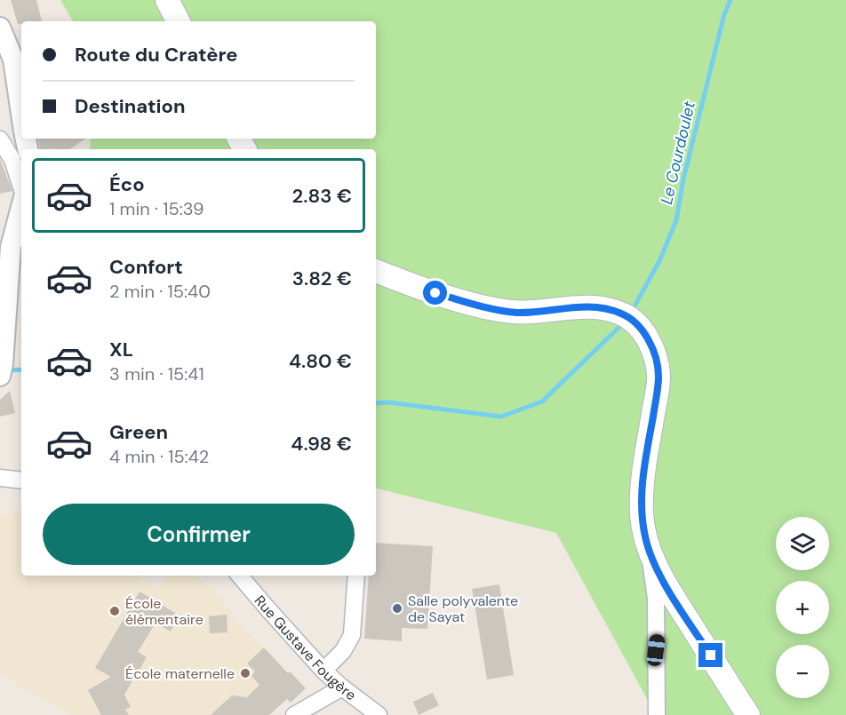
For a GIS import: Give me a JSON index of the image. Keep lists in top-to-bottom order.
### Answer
{
  "streets": {
    "street": ["Rue Gustave Fougère"]
  },
  "water": ["Le Courdoulet"],
  "places": ["Salle polyvalente de Sayat", "École élémentaire", "École maternelle"],
  "page": {
    "banner": ["Route du Cratère", "Destination"],
    "list": [
      {
        "name": "Éco",
        "note": "1 min · 15:39",
        "value": "2.83 €"
      },
      {
        "name": "Confort",
        "note": "2 min · 15:40",
        "value": "3.82 €"
      },
      {
        "name": "XL",
        "note": "3 min · 15:41",
        "value": "4.80 €"
      },
      {
        "name": "Green",
        "note": "4 min · 15:42",
        "value": "4.98 €"
      }
    ],
    "buttons": "Confirmer",
    "map_buttons": ["+", "−"]
  }
}
